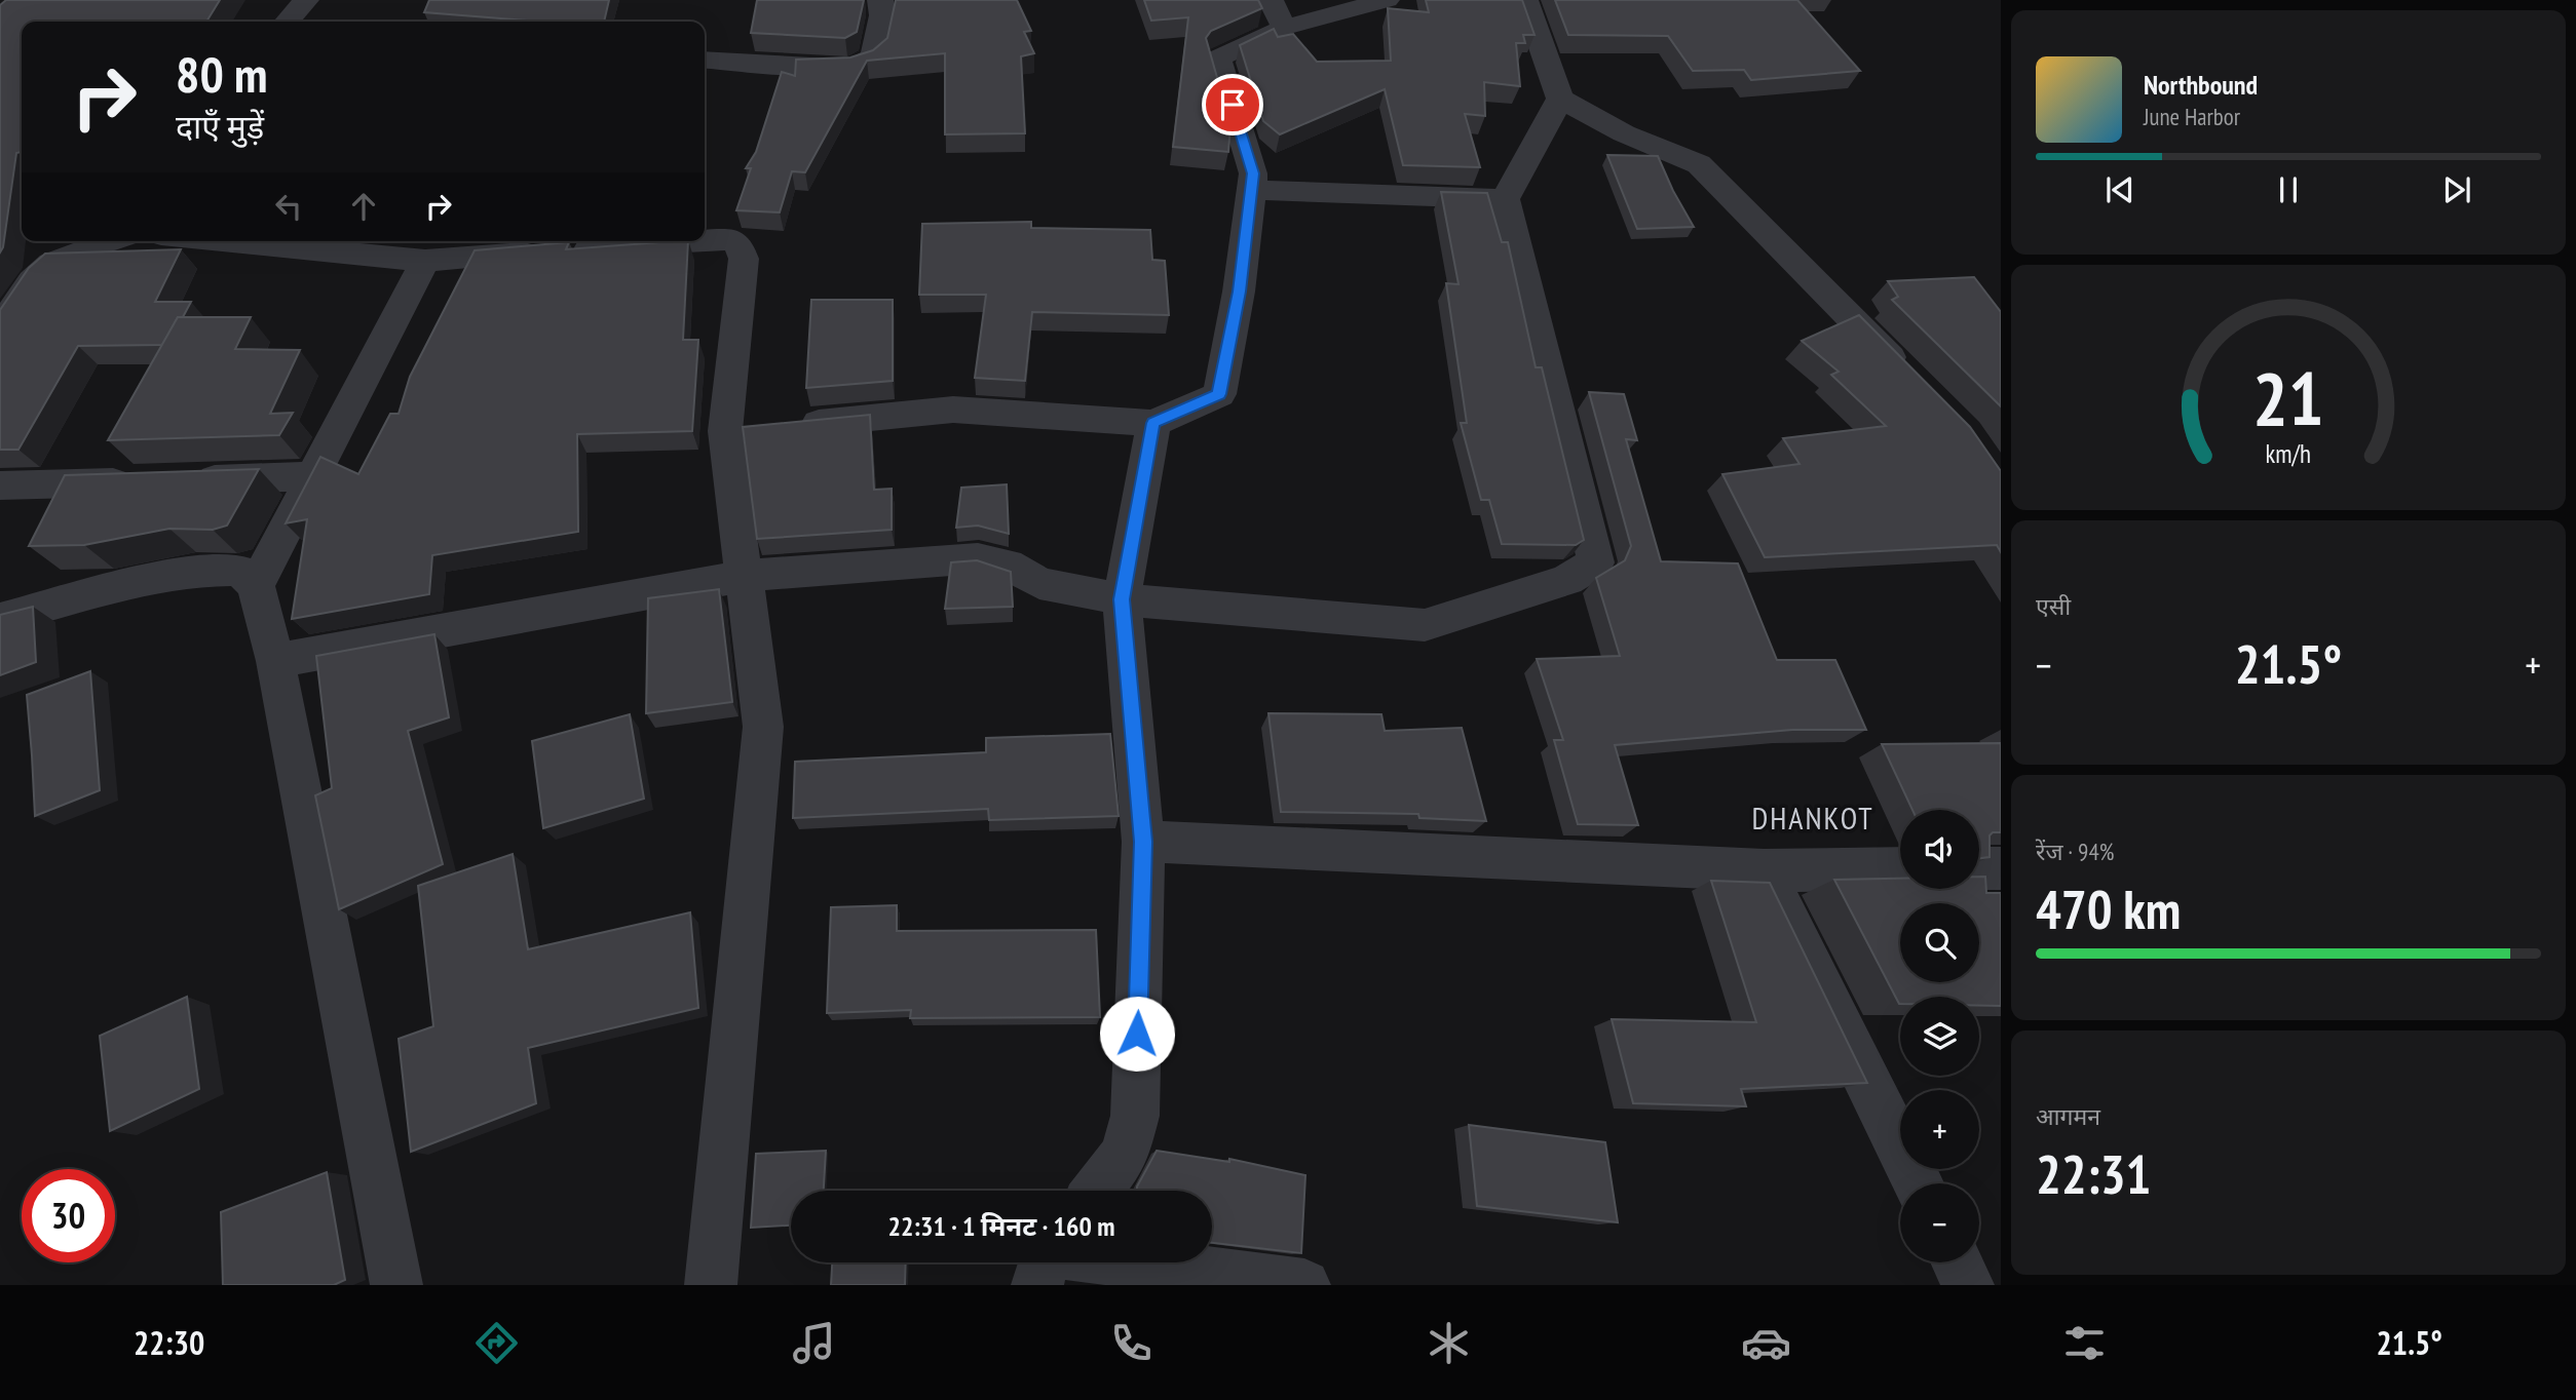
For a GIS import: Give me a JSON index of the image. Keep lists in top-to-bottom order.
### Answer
{
  "districts": ["DHANKOT"],
  "page": {
    "turn": ["80 m", "दाएँ मुड़ें"],
    "song": ["Northbound", "June Harbor"],
    "tile": [
      "एसी",
      ["रेंज · 94%", "470 km"],
      ["आगमन", "22:31"]
    ],
    "heat": ["−", "21.5°", "+"],
    "map_buttons": ["+", "−"],
    "limit": "30",
    "trip": "22:31 · 1 मिनट · 160 m",
    "tabs": ["22:30", "21.5°"],
    "gauge": ["21", "km/h"]
  }
}
